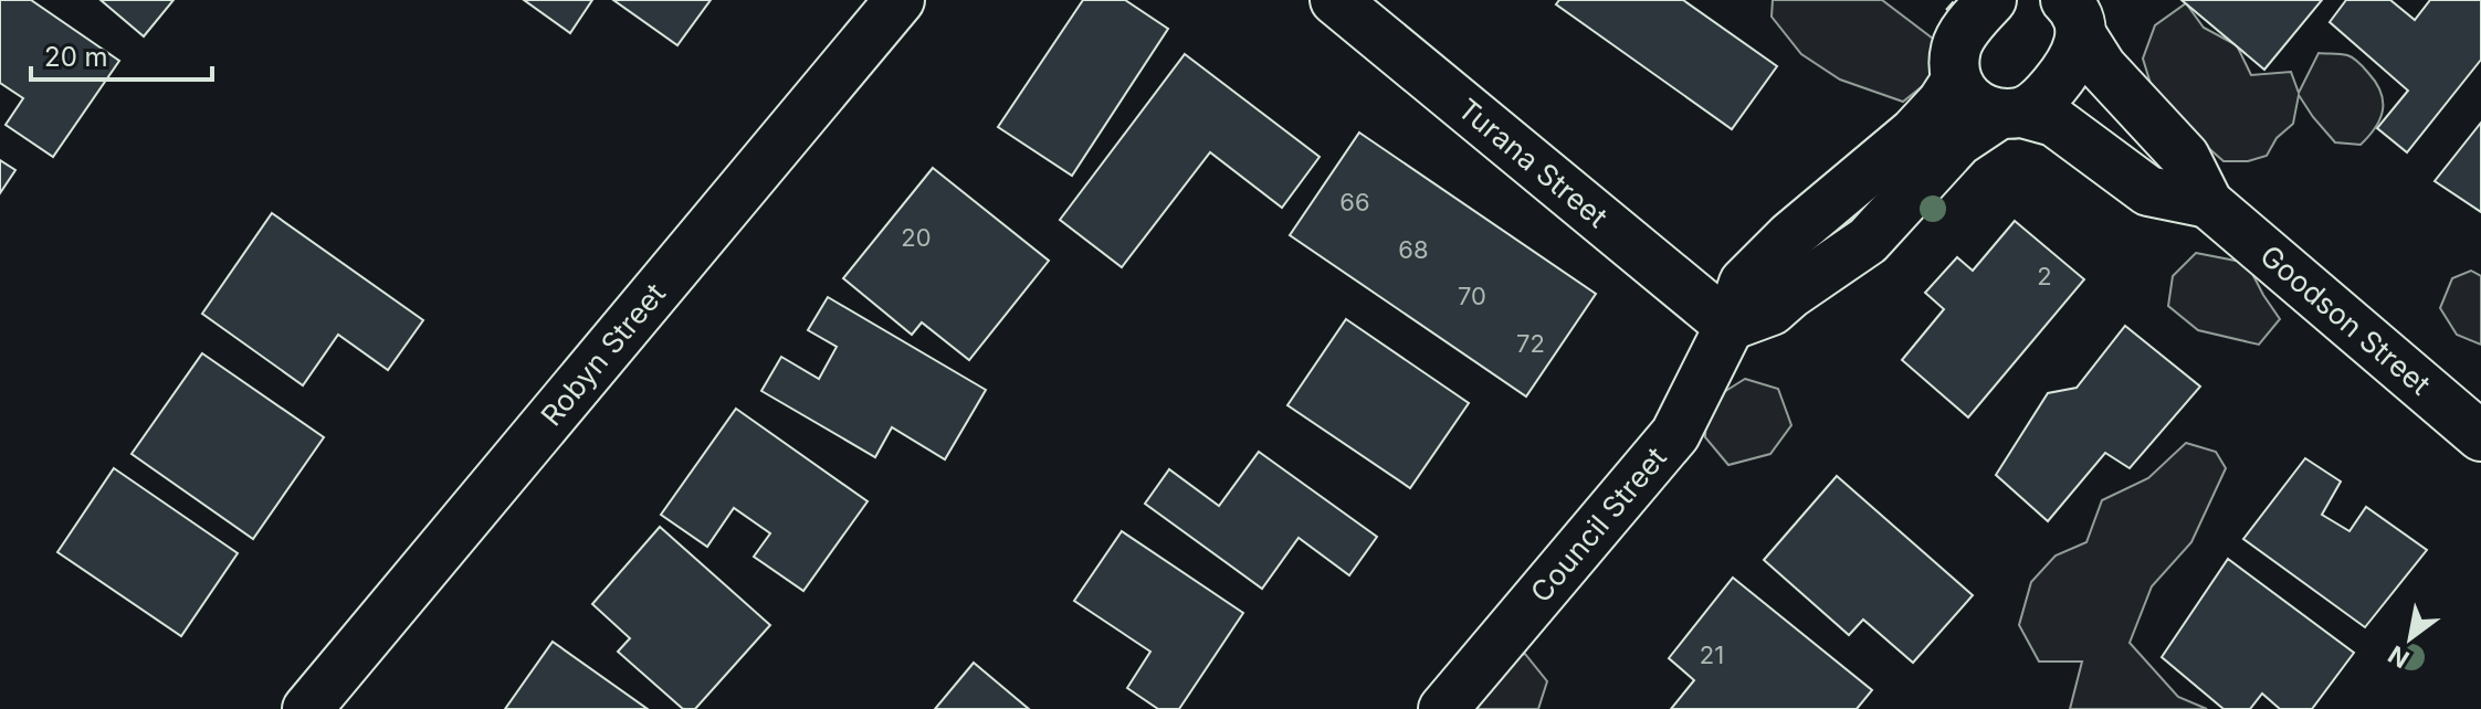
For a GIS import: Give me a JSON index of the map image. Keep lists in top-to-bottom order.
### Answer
{
  "streets": {
    "street": [
      "Turana Street",
      "Goodson Street",
      "Robyn Street",
      "Council Street"
    ]
  },
  "crossings": [
    ["Turana Street", "Council Street"],
    ["Goodson Street", "Council Street"]
  ],
  "house_numbers": [
    "66",
    "20",
    "68",
    "2",
    "70",
    "72",
    "21"
  ],
  "scale_bar": "20 m",
  "north": "bottom left"
}
